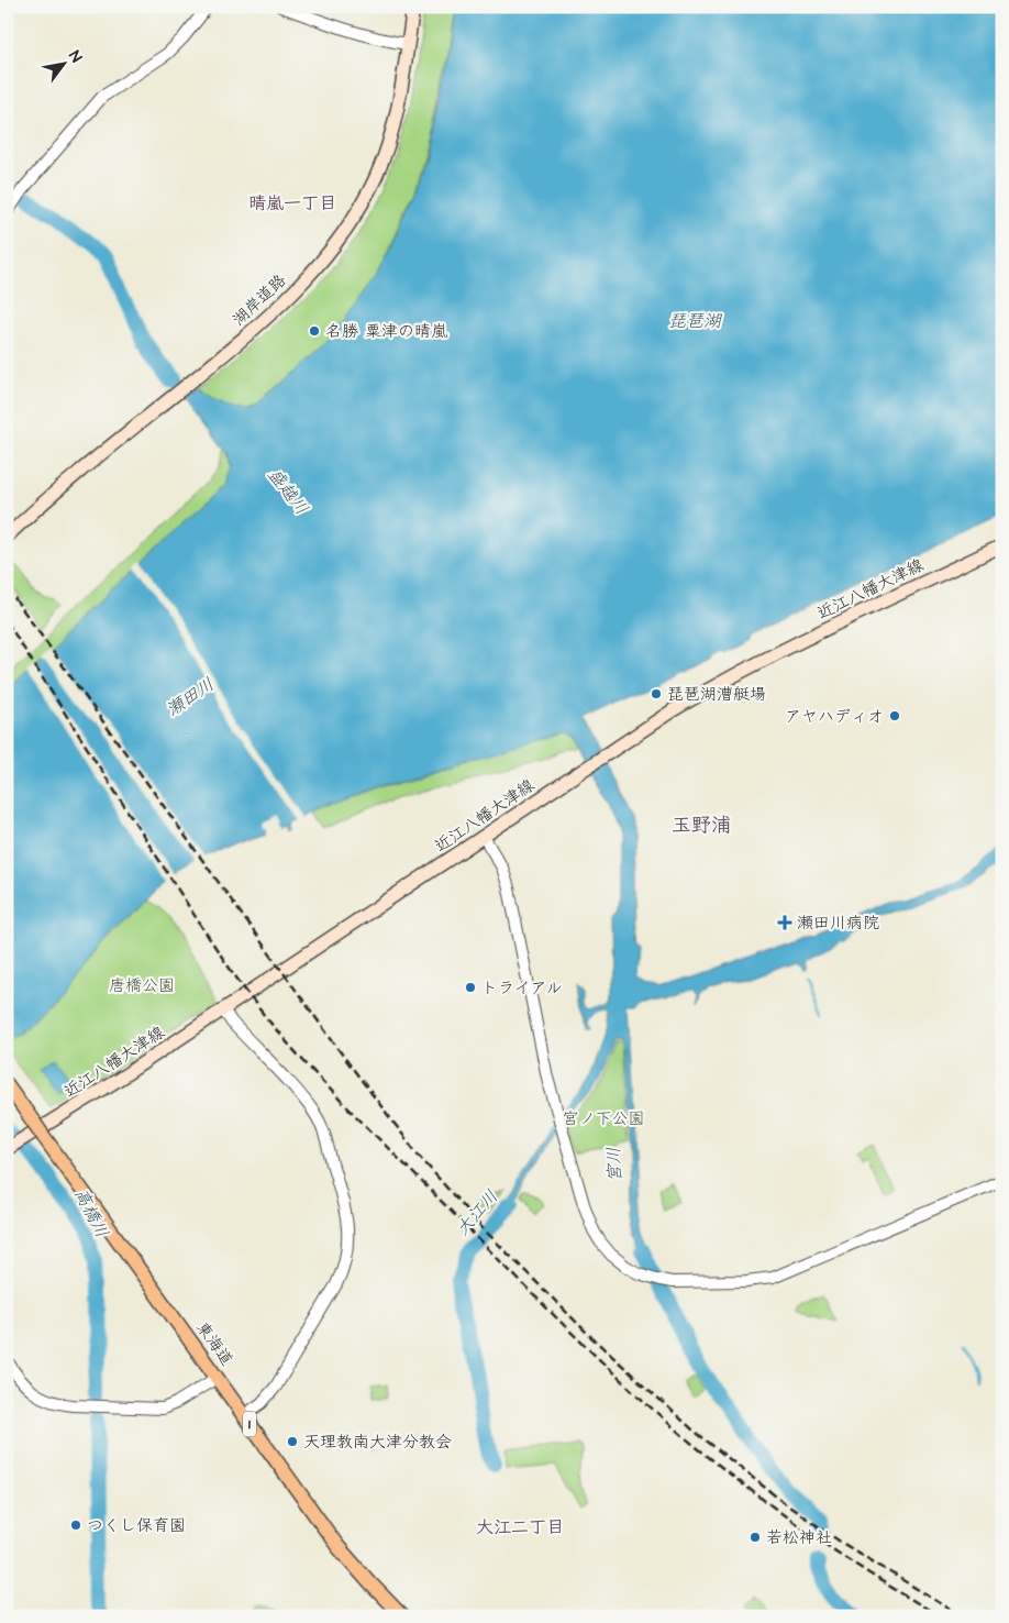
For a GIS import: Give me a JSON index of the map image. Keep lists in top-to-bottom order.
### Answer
{
  "streets": {
    "highway": ["東海道", "1"],
    "main road": ["湖岸道路", "近江八幡大津線"]
  },
  "districts": ["晴嵐一丁目", "玉野浦", "大江二丁目"],
  "water": [
    "琵琶湖",
    "盛越川",
    "瀬田川",
    "宮川",
    "高橋川",
    "大江川"
  ],
  "parks": ["唐橋公園", "宮ノ下公園"],
  "places": {
    "other": [
      "名勝 粟津の晴嵐",
      "琵琶湖漕艇場",
      "アヤハディオ",
      "トライアル",
      "天理教南大津分教会",
      "つくし保育園",
      "若松神社"
    ],
    "health": ["瀬田川病院"]
  },
  "north": "top right"
}
